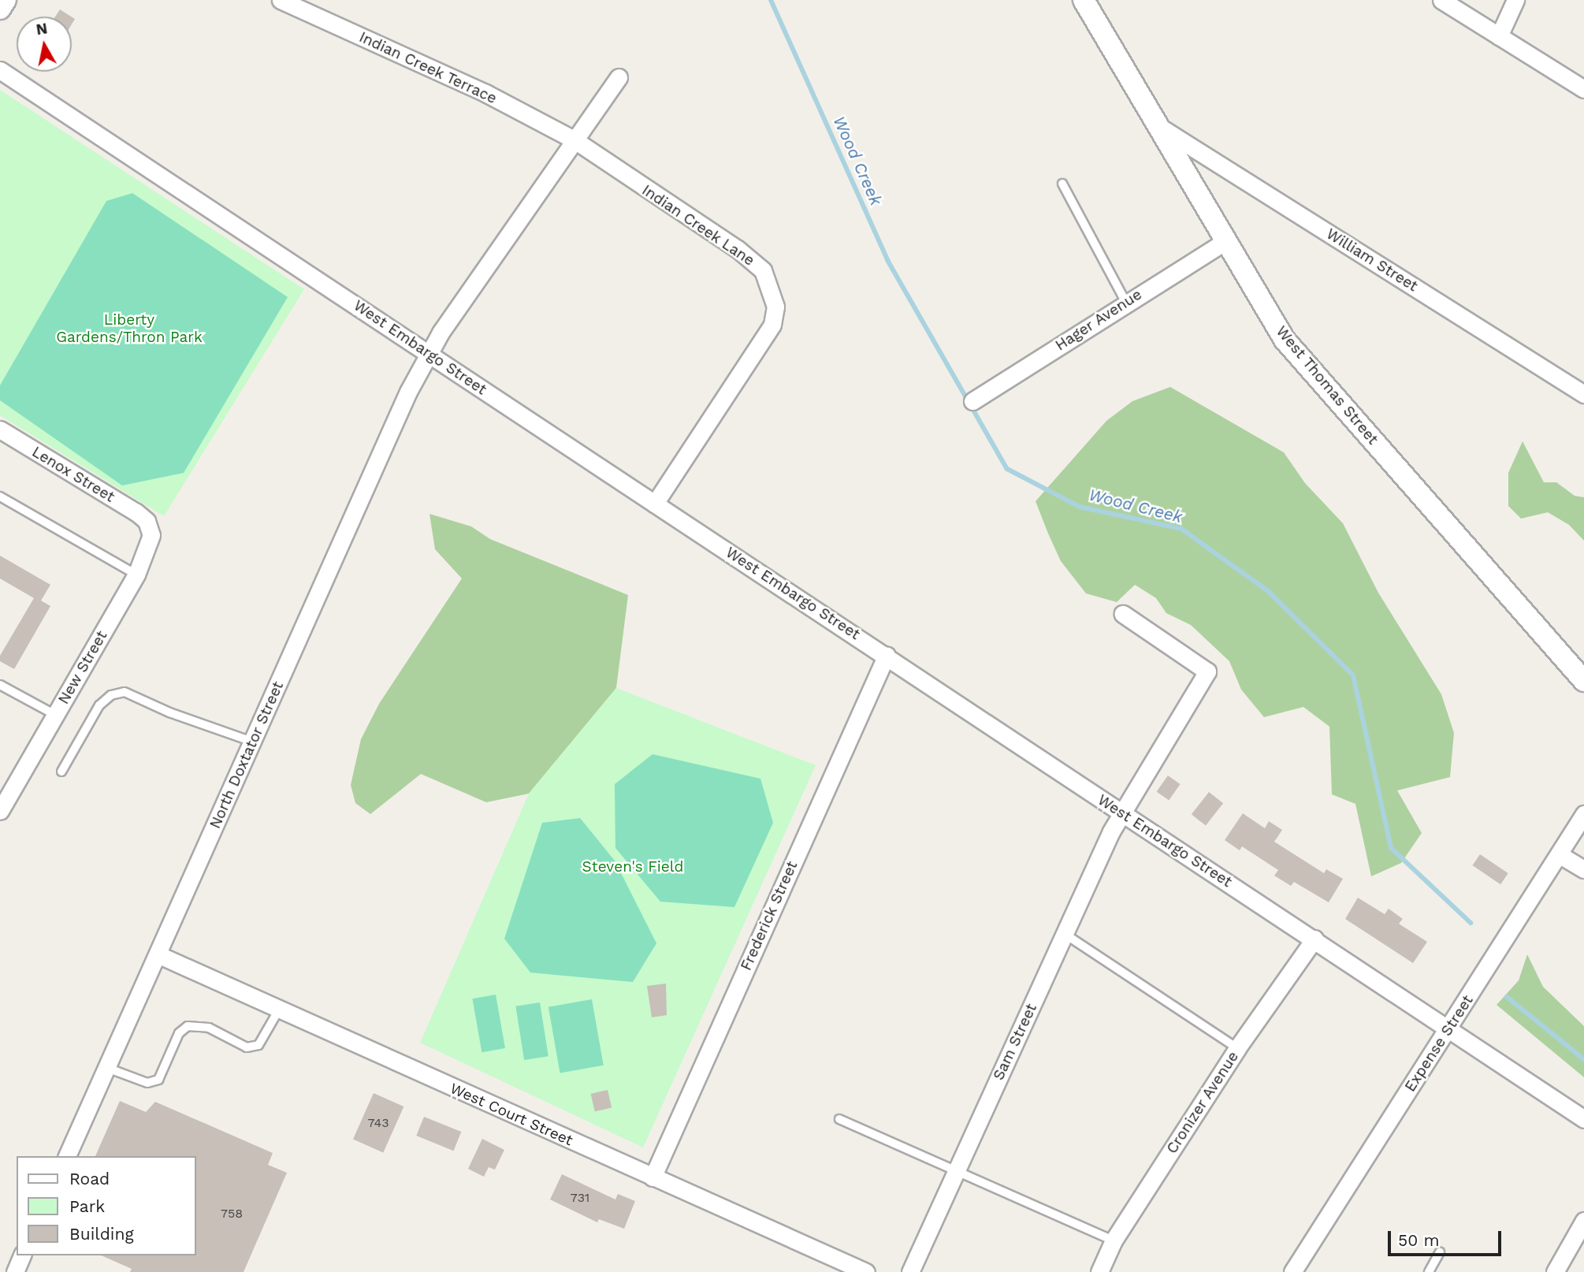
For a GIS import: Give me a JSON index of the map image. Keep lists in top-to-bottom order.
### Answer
{
  "streets": {
    "street": [
      "Indian Creek Terrace",
      "Indian Creek Lane",
      "William Street",
      "Hager Avenue",
      "West Embargo Street",
      "West Thomas Street",
      "Lenox Street",
      "New Street",
      "North Doxtator Street",
      "Frederick Street",
      "Sam Street",
      "Expense Street",
      "Cronizer Avenue",
      "West Court Street"
    ]
  },
  "crossings": [
    ["Indian Creek Terrace", "Indian Creek Lane"],
    ["Indian Creek Lane", "West Embargo Street"],
    ["William Street", "West Thomas Street"],
    ["Hager Avenue", "West Thomas Street"],
    ["West Embargo Street", "North Doxtator Street"],
    ["West Embargo Street", "Frederick Street"],
    ["West Embargo Street", "Sam Street"],
    ["West Embargo Street", "Expense Street"],
    ["West Embargo Street", "Cronizer Avenue"],
    ["Lenox Street", "New Street"],
    ["North Doxtator Street", "West Court Street"],
    ["Frederick Street", "West Court Street"]
  ],
  "water": ["Wood Creek"],
  "parks": ["Liberty Gardens/Thron Park", "Steven's Field"],
  "house_numbers": ["743", "731", "758"],
  "legend": ["Road", "Park", "Building"],
  "scale_bar": "50 m",
  "north": "top"
}
